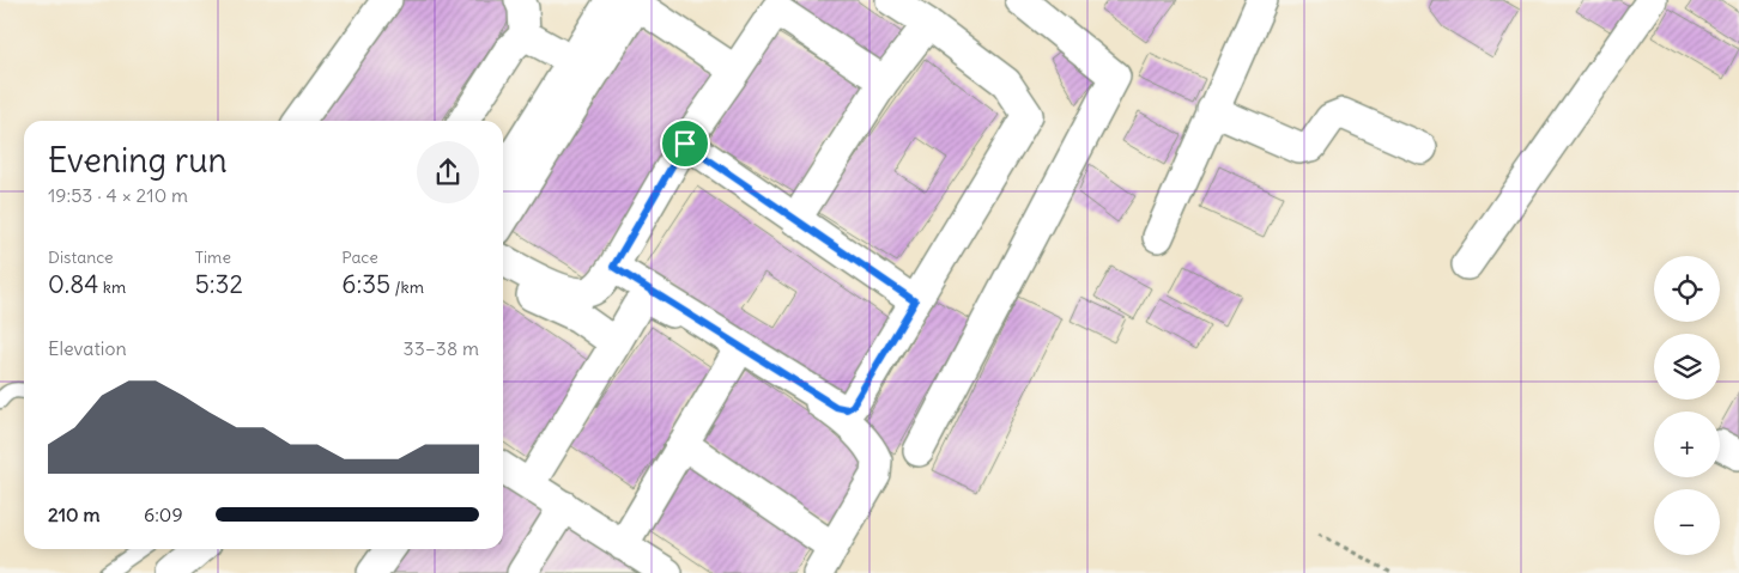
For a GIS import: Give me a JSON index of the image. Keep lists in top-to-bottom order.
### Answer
{
  "page": {
    "heading": ["Evening run", "19:53 · 4 × 210 m"],
    "stats": [
      ["Distance", "0.84 km"],
      ["Time", "5:32"],
      ["Pace", "6:35 /km"]
    ],
    "map_buttons": ["+", "−"],
    "chart": ["Elevation", "33–38 m"],
    "list": [
      {
        "name": "210 m",
        "note": "6:09"
      }
    ]
  }
}
